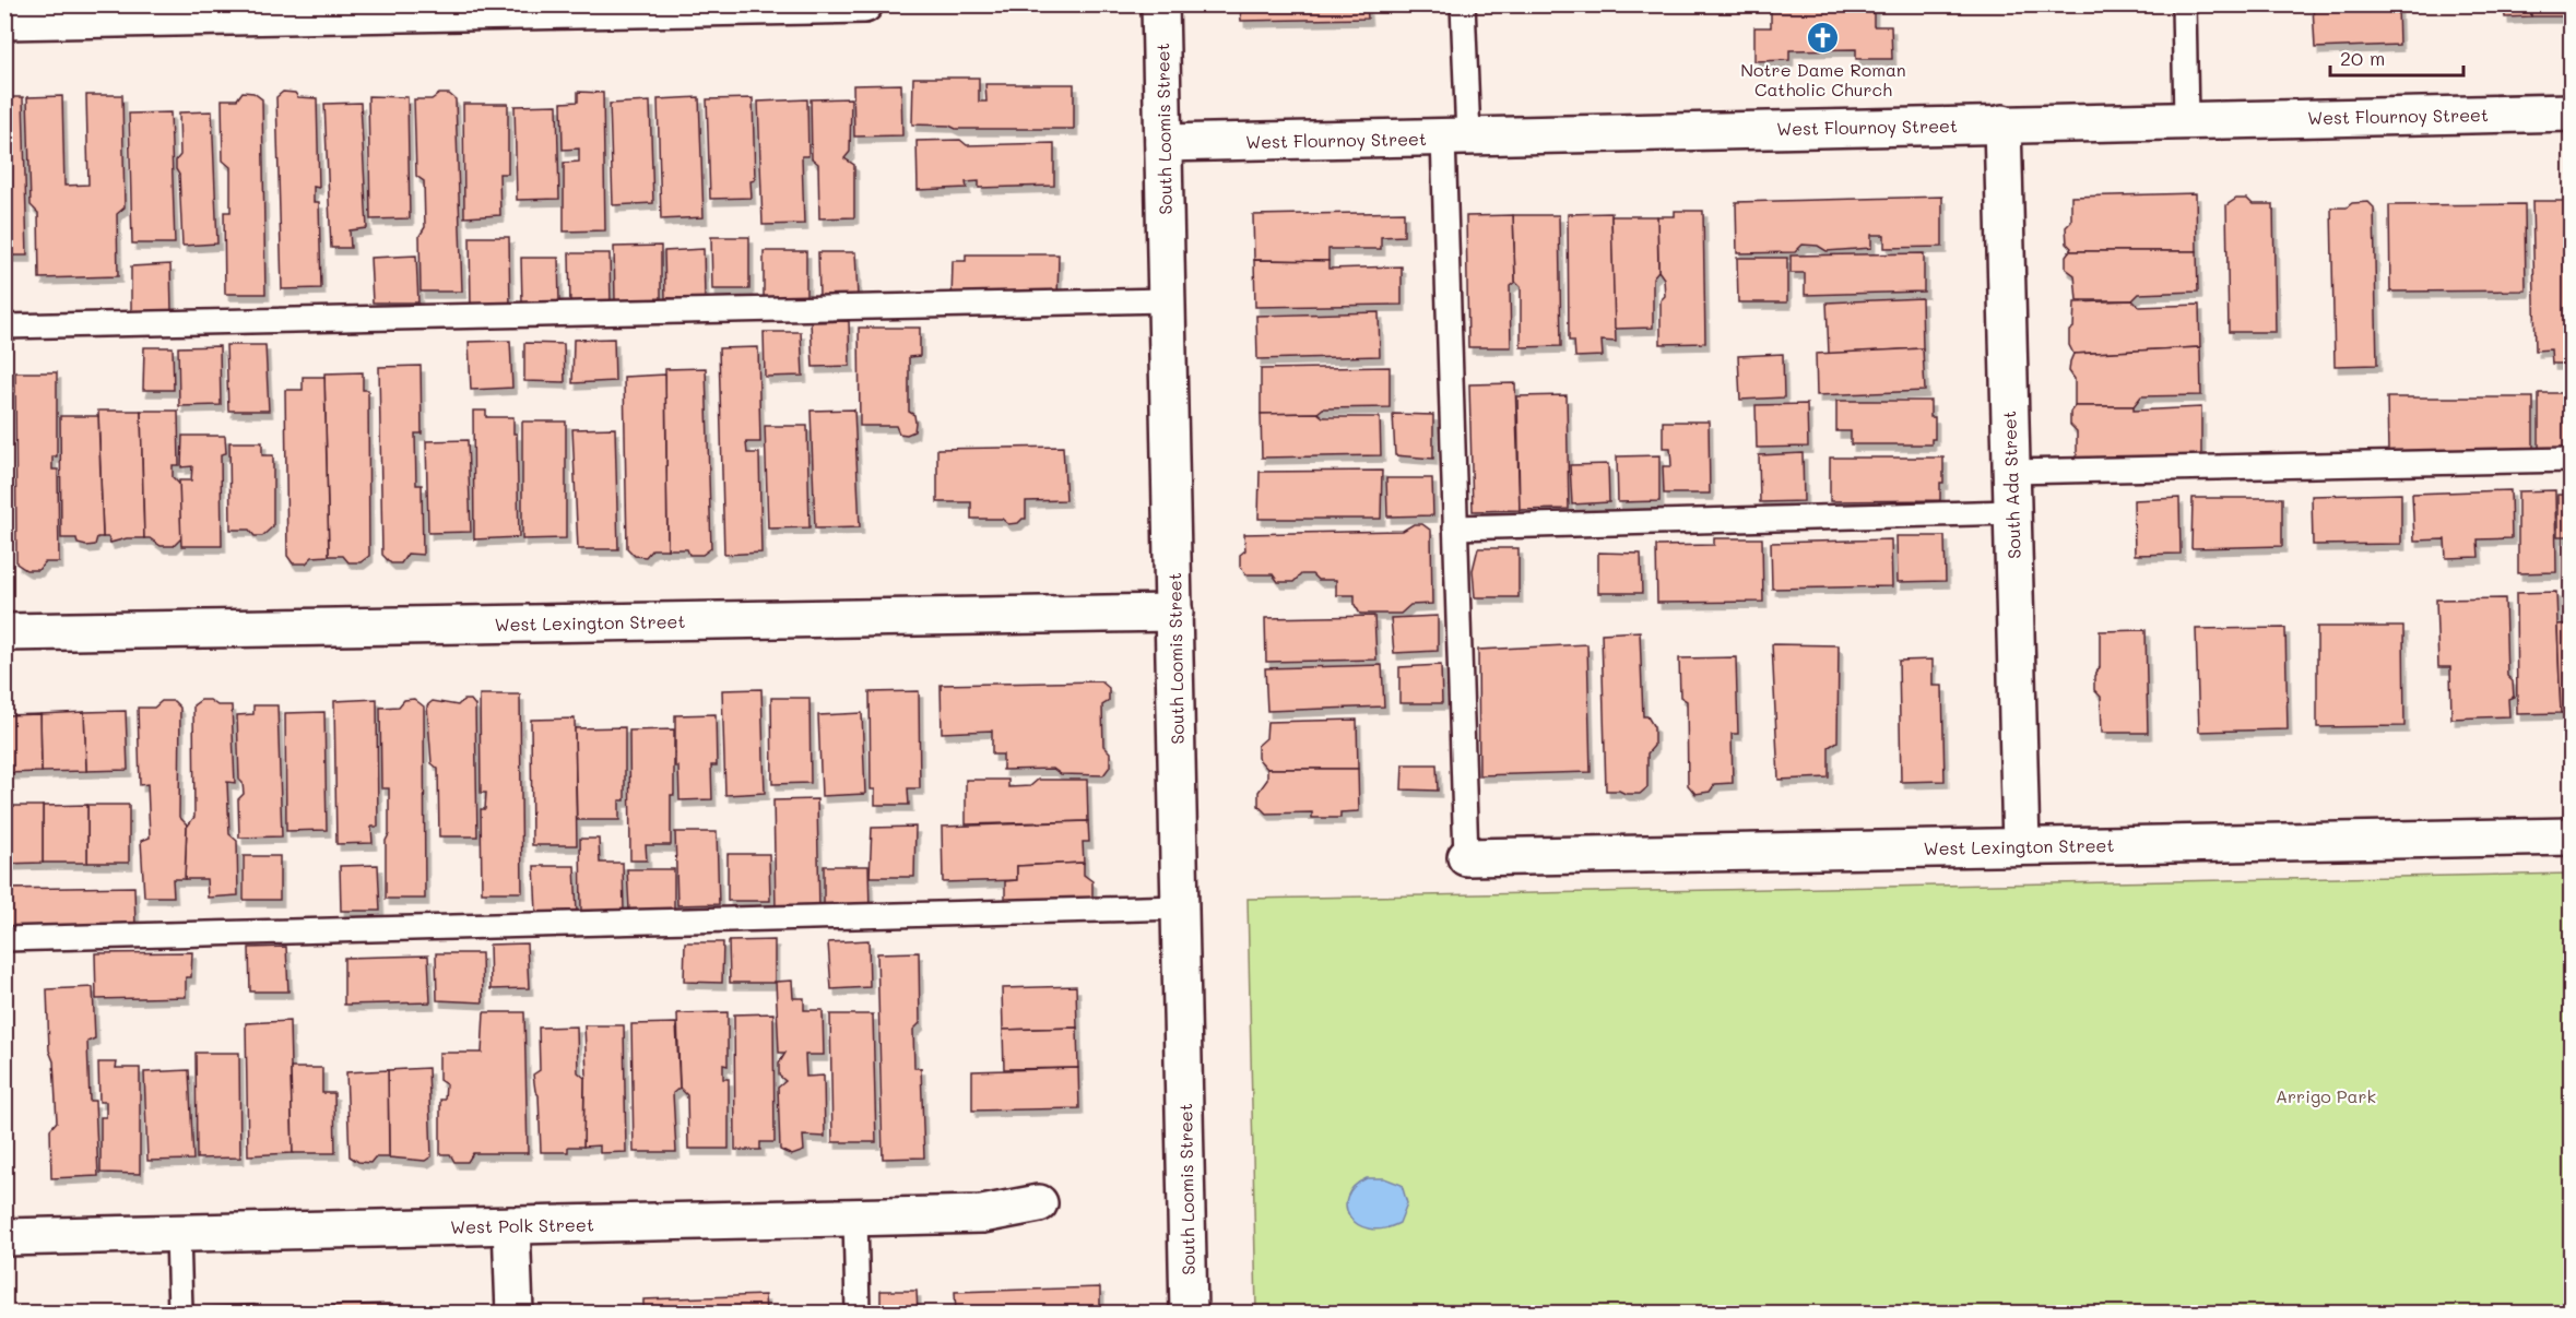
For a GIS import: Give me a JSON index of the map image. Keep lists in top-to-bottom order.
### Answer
{
  "streets": {
    "street": [
      "West Flournoy Street",
      "South Loomis Street",
      "South Ada Street",
      "West Lexington Street",
      "West Polk Street"
    ]
  },
  "crossings": [
    ["West Flournoy Street", "South Loomis Street"],
    ["West Flournoy Street", "South Ada Street"],
    ["South Loomis Street", "West Lexington Street"],
    ["South Ada Street", "West Lexington Street"]
  ],
  "parks": ["Arrigo Park"],
  "places": {
    "church": ["Notre Dame Roman Catholic Church"]
  },
  "scale_bar": "20 m"
}
